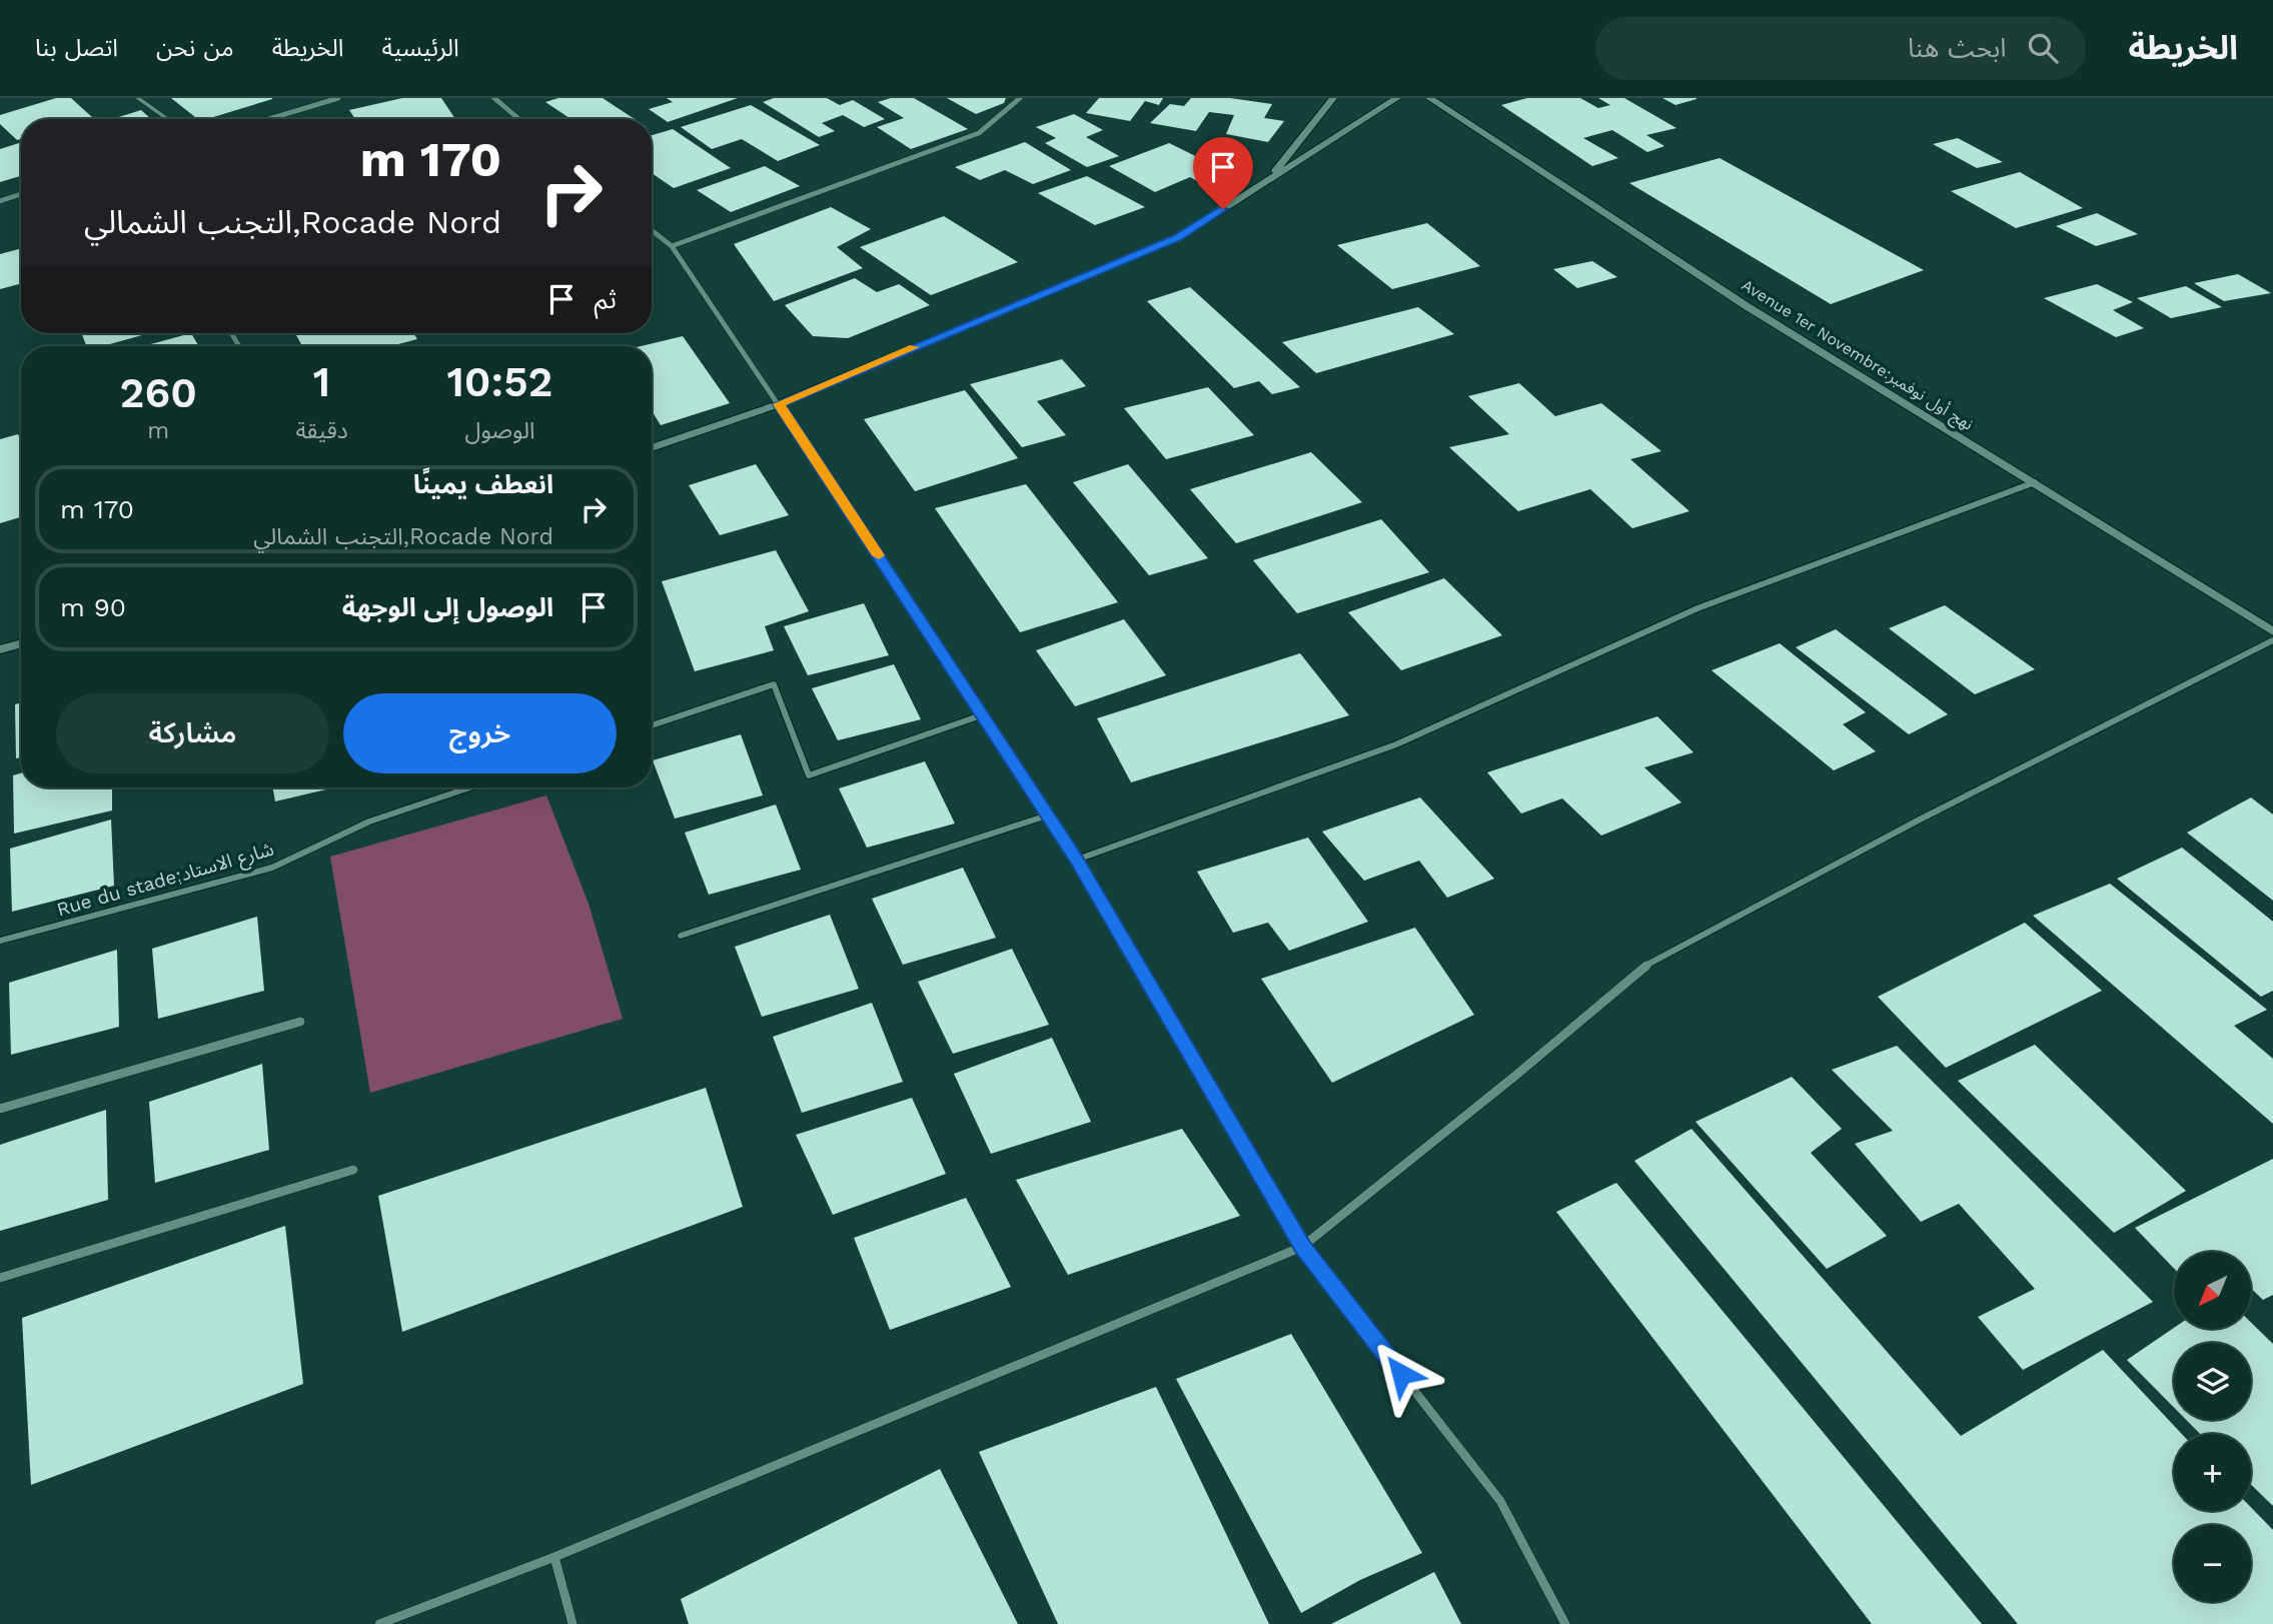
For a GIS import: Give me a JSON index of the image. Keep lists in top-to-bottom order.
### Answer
{
  "streets": {
    "main road": ["Avenue 1er Novembre;نهج أول نوفمبر"],
    "street": ["Rue du stade;شارع الاستاد"]
  },
  "north": "bottom left",
  "page": {
    "header": "الخريطة",
    "search": "ابحث هنا",
    "nav": [
      "الرئيسية",
      "الخريطة",
      "من نحن",
      "اتصل بنا"
    ],
    "turn": ["170 m", "Rocade Nord,التجنب الشمالي"],
    "then": "ثم",
    "eta": [
      "10:52",
      "الوصول",
      "1",
      "دقيقة",
      "260",
      "m"
    ],
    "list": [
      {
        "name": "انعطف يمينًا",
        "note": "Rocade Nord,التجنب الشمالي",
        "value": "170 m"
      },
      {
        "name": "الوصول إلى الوجهة",
        "value": "90 m"
      }
    ],
    "buttons": ["خروج", "مشاركة"],
    "map_buttons": ["+", "−"]
  }
}
